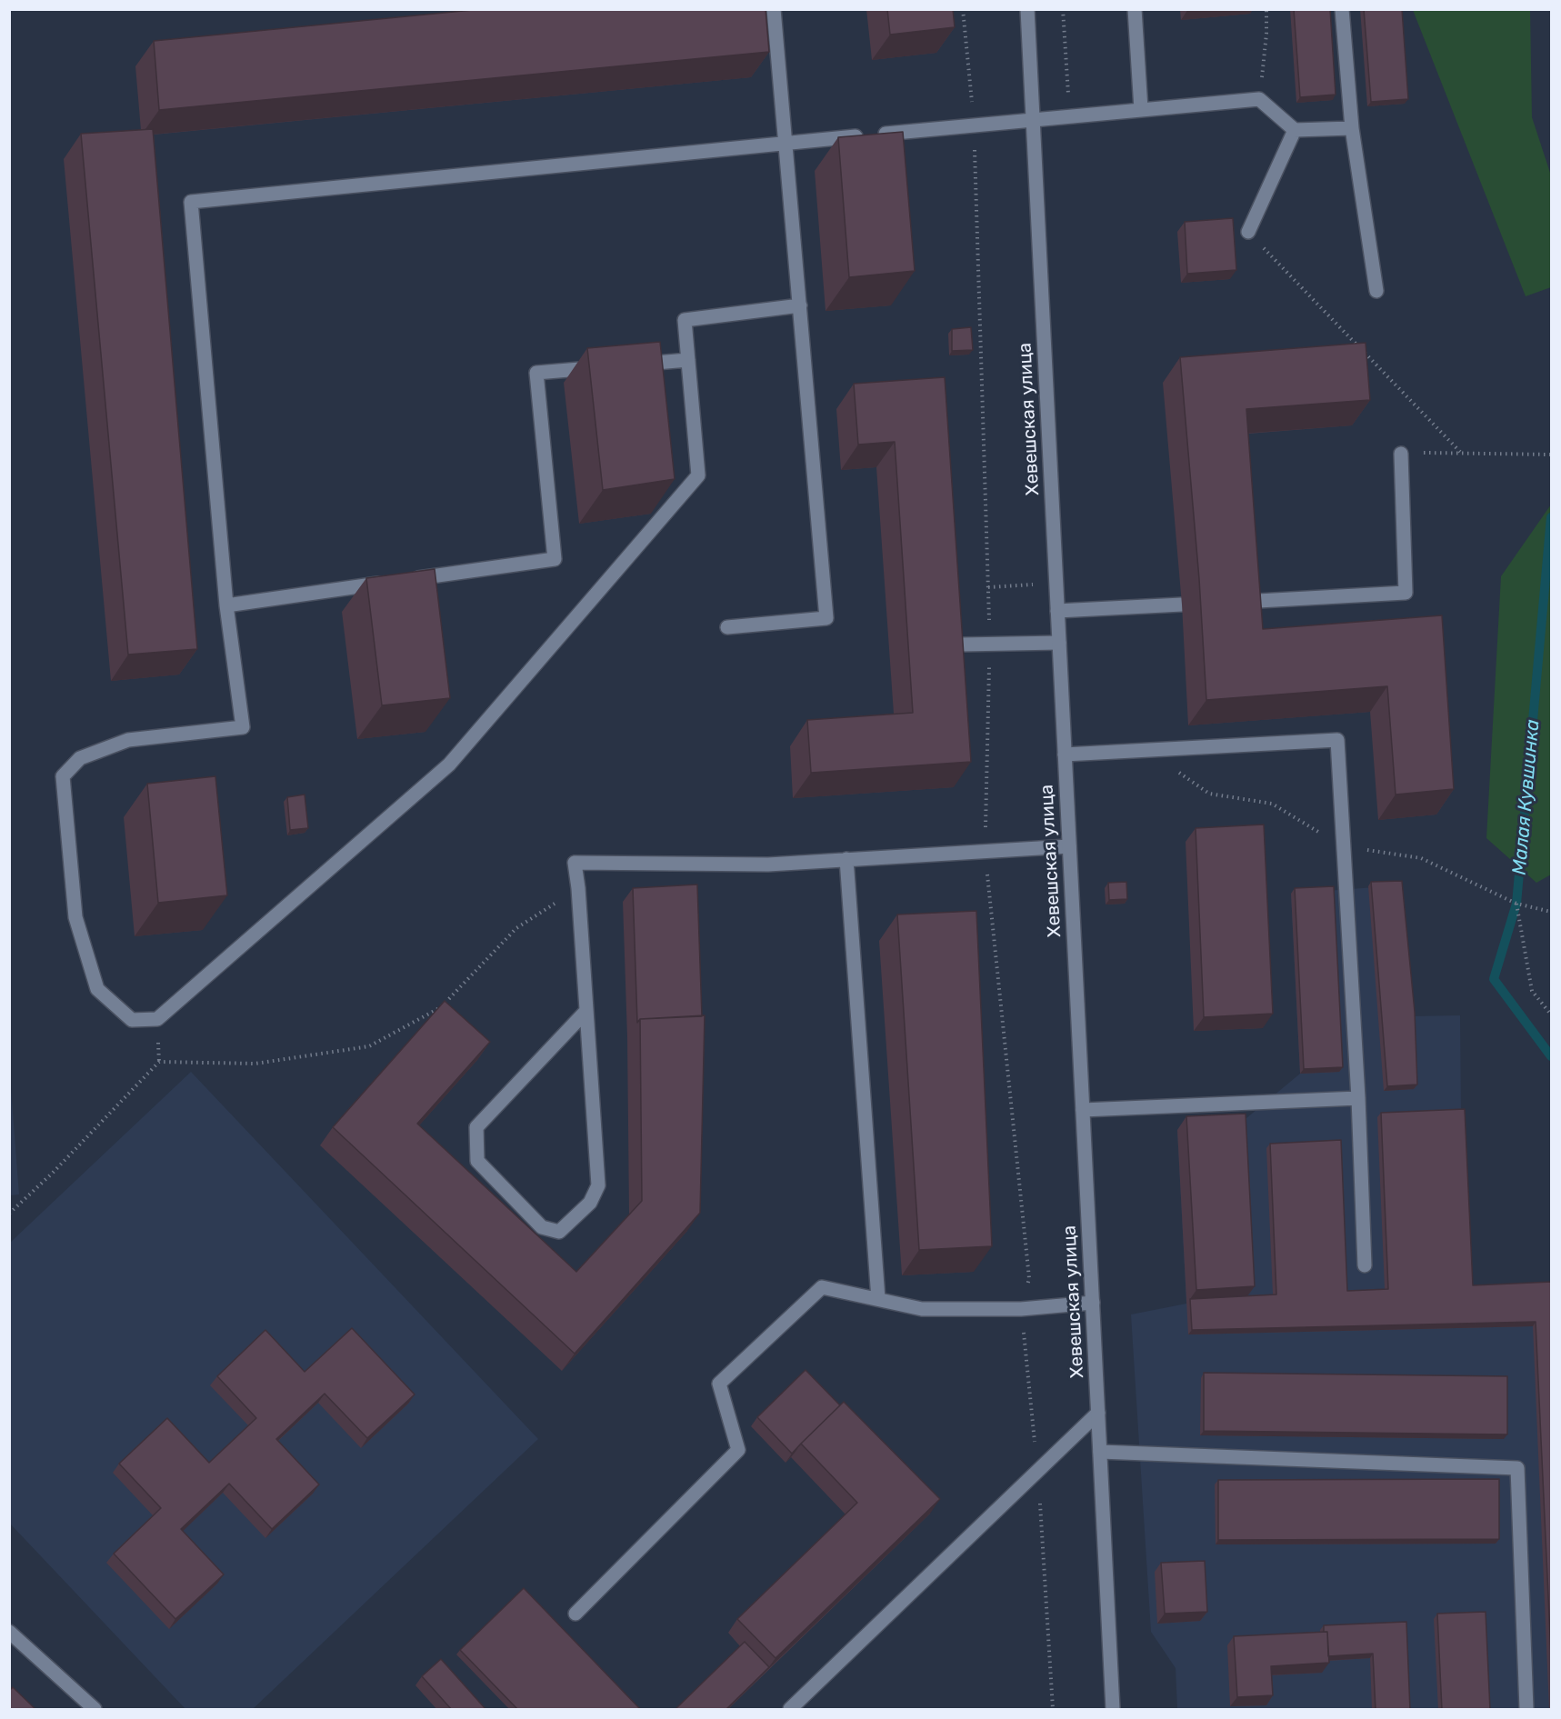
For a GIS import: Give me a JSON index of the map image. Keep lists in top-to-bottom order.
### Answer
{
  "streets": {
    "street": ["Хевешская улица"]
  },
  "water": ["Малая Кувшинка"]
}
